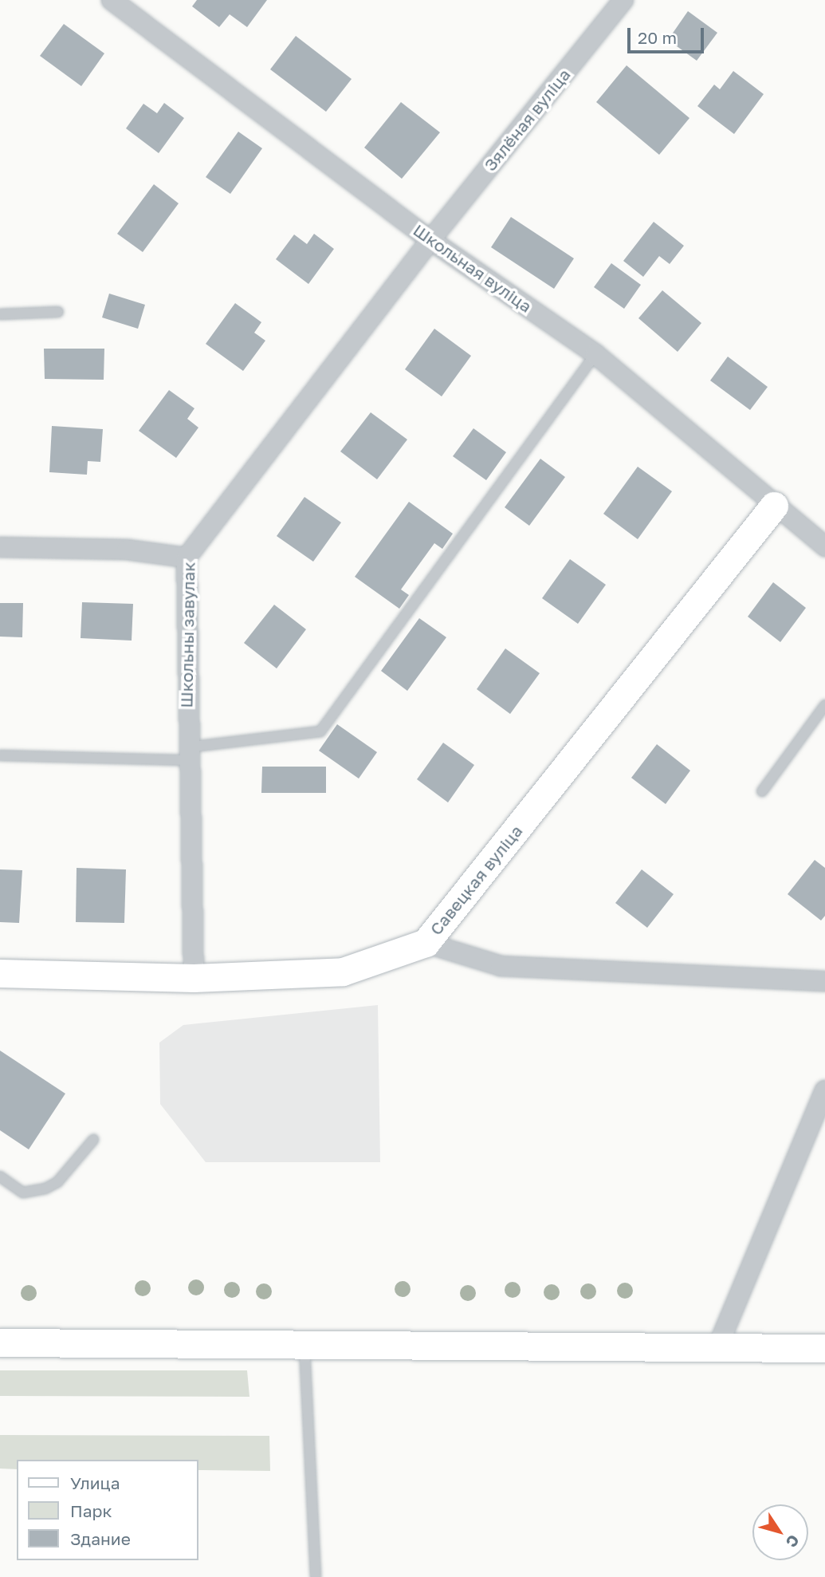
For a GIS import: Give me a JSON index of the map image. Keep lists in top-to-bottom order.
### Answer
{
  "streets": {
    "street": [
      "Зялёная вуліца",
      "Школьная вуліца",
      "Школьны завулак",
      "Савецкая вуліца"
    ]
  },
  "crossings": [
    ["Зялёная вуліца", "Школьная вуліца"],
    ["Зялёная вуліца", "Школьны завулак"],
    ["Школьная вуліца", "Школьны завулак"],
    ["Школьная вуліца", "Савецкая вуліца"],
    ["Школьны завулак", "Савецкая вуліца"]
  ],
  "legend": ["Улица", "Парк", "Здание"],
  "scale_bar": "20 m",
  "north": "bottom right"
}
